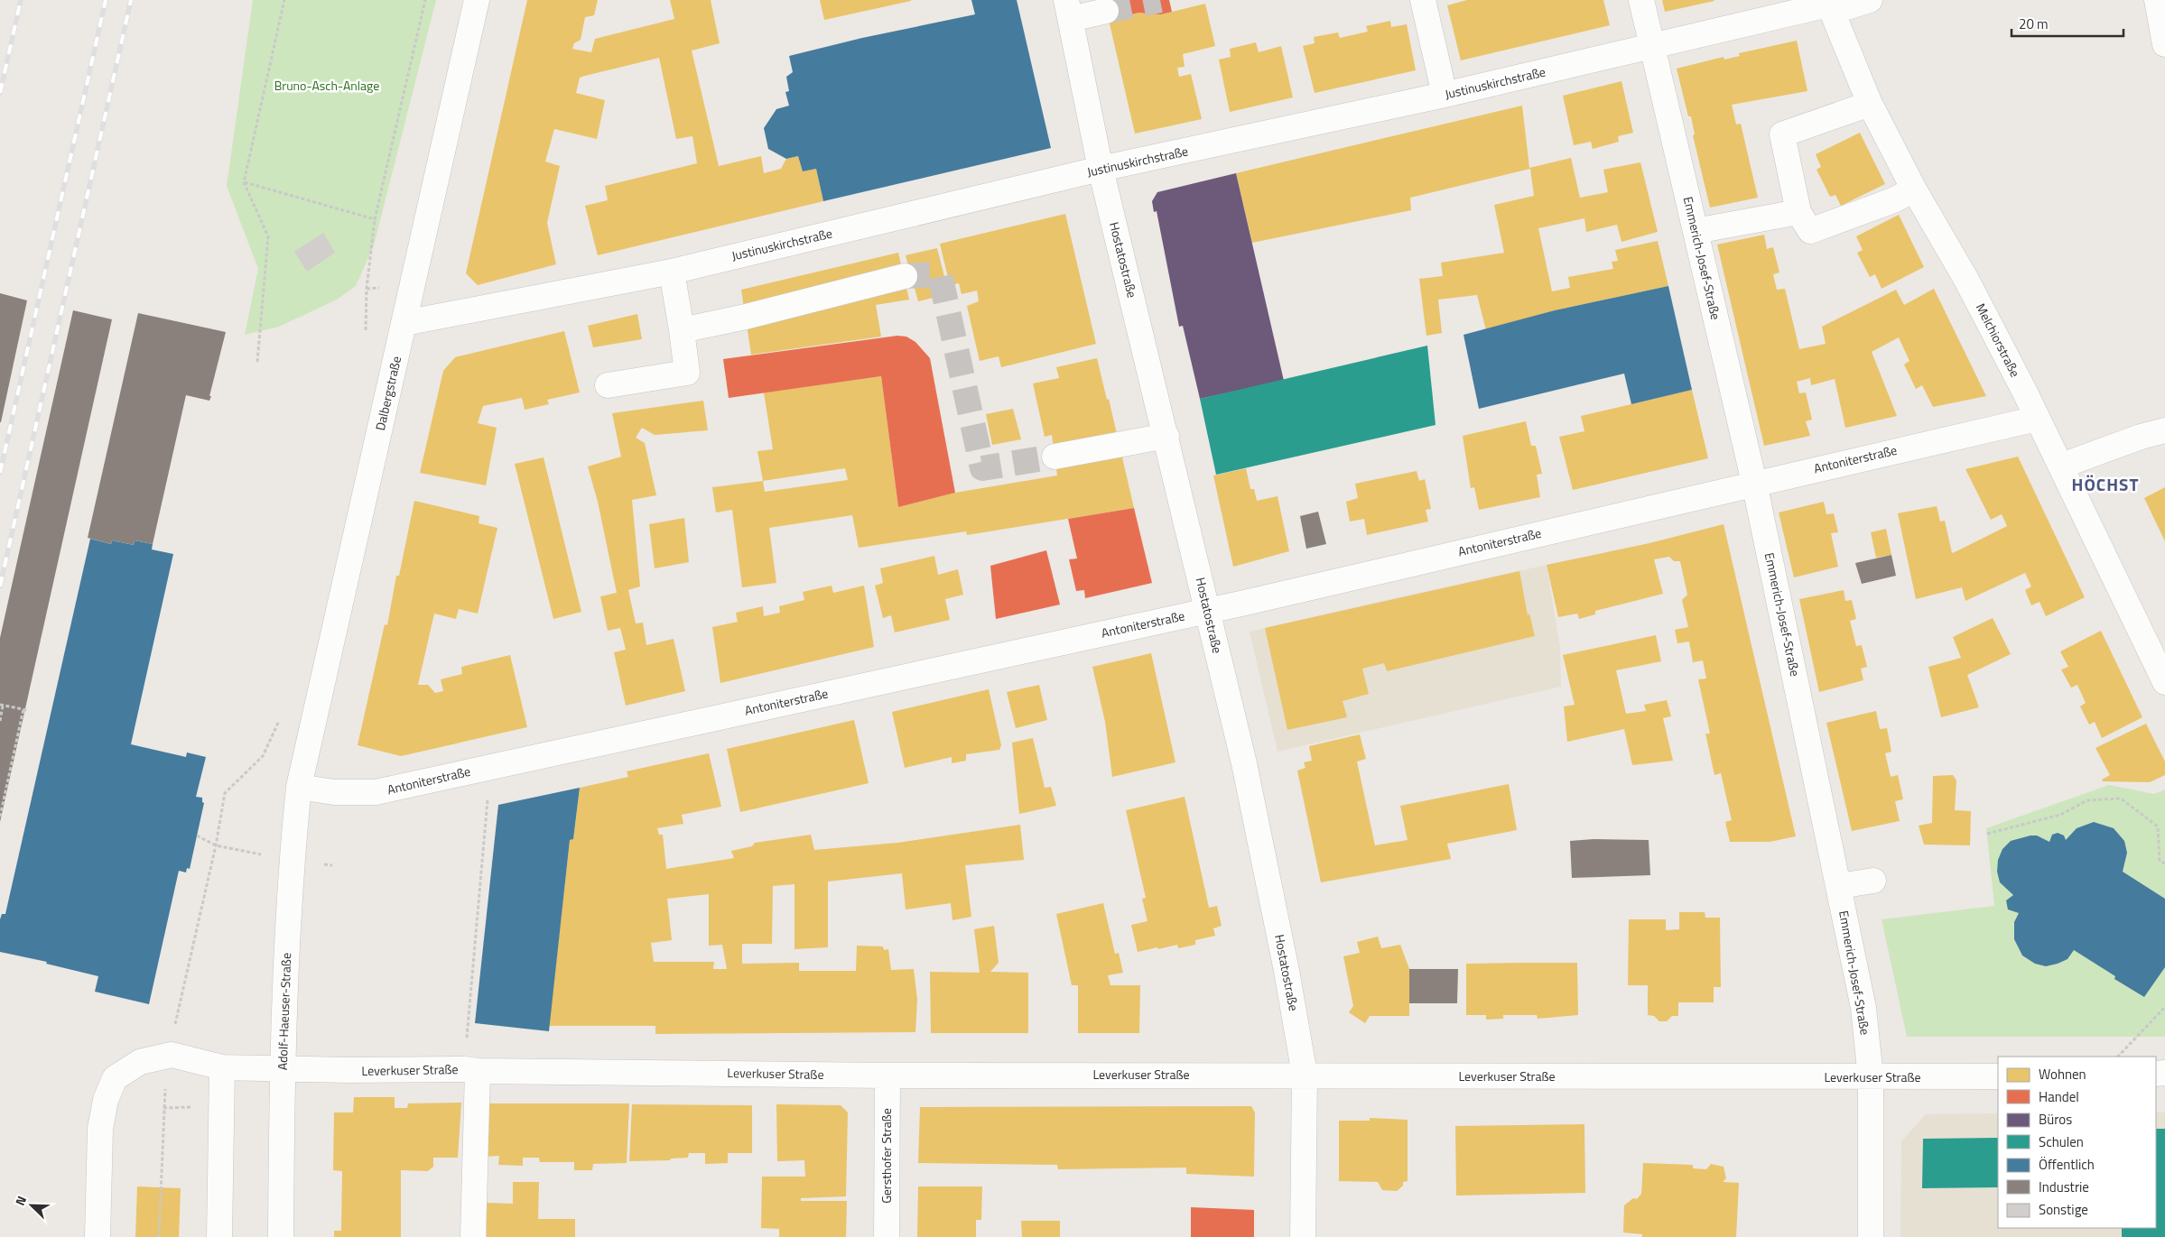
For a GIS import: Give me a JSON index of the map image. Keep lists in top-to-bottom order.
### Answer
{
  "streets": {
    "street": [
      "Justinuskirchstraße",
      "Emmerich-Josef-Straße",
      "Hostatostraße",
      "Melchiorstraße",
      "Dalbergstraße",
      "Antoniterstraße",
      "Adolf-Haeuser-Straße",
      "Leverkuser Straße",
      "Gersthofer Straße"
    ]
  },
  "crossings": [
    ["Justinuskirchstraße", "Emmerich-Josef-Straße"],
    ["Justinuskirchstraße", "Hostatostraße"],
    ["Justinuskirchstraße", "Melchiorstraße"],
    ["Justinuskirchstraße", "Dalbergstraße"],
    ["Emmerich-Josef-Straße", "Antoniterstraße"],
    ["Emmerich-Josef-Straße", "Leverkuser Straße"],
    ["Hostatostraße", "Antoniterstraße"],
    ["Hostatostraße", "Leverkuser Straße"],
    ["Melchiorstraße", "Antoniterstraße"],
    ["Dalbergstraße", "Antoniterstraße"],
    ["Dalbergstraße", "Adolf-Haeuser-Straße"],
    ["Antoniterstraße", "Adolf-Haeuser-Straße"],
    ["Adolf-Haeuser-Straße", "Leverkuser Straße"],
    ["Leverkuser Straße", "Gersthofer Straße"]
  ],
  "districts": ["HÖCHST"],
  "parks": ["Bruno-Asch-Anlage"],
  "legend": [
    "Wohnen",
    "Handel",
    "Büros",
    "Schulen",
    "Öffentlich",
    "Industrie",
    "Sonstige"
  ],
  "scale_bar": "20 m",
  "north": "top left"
}
